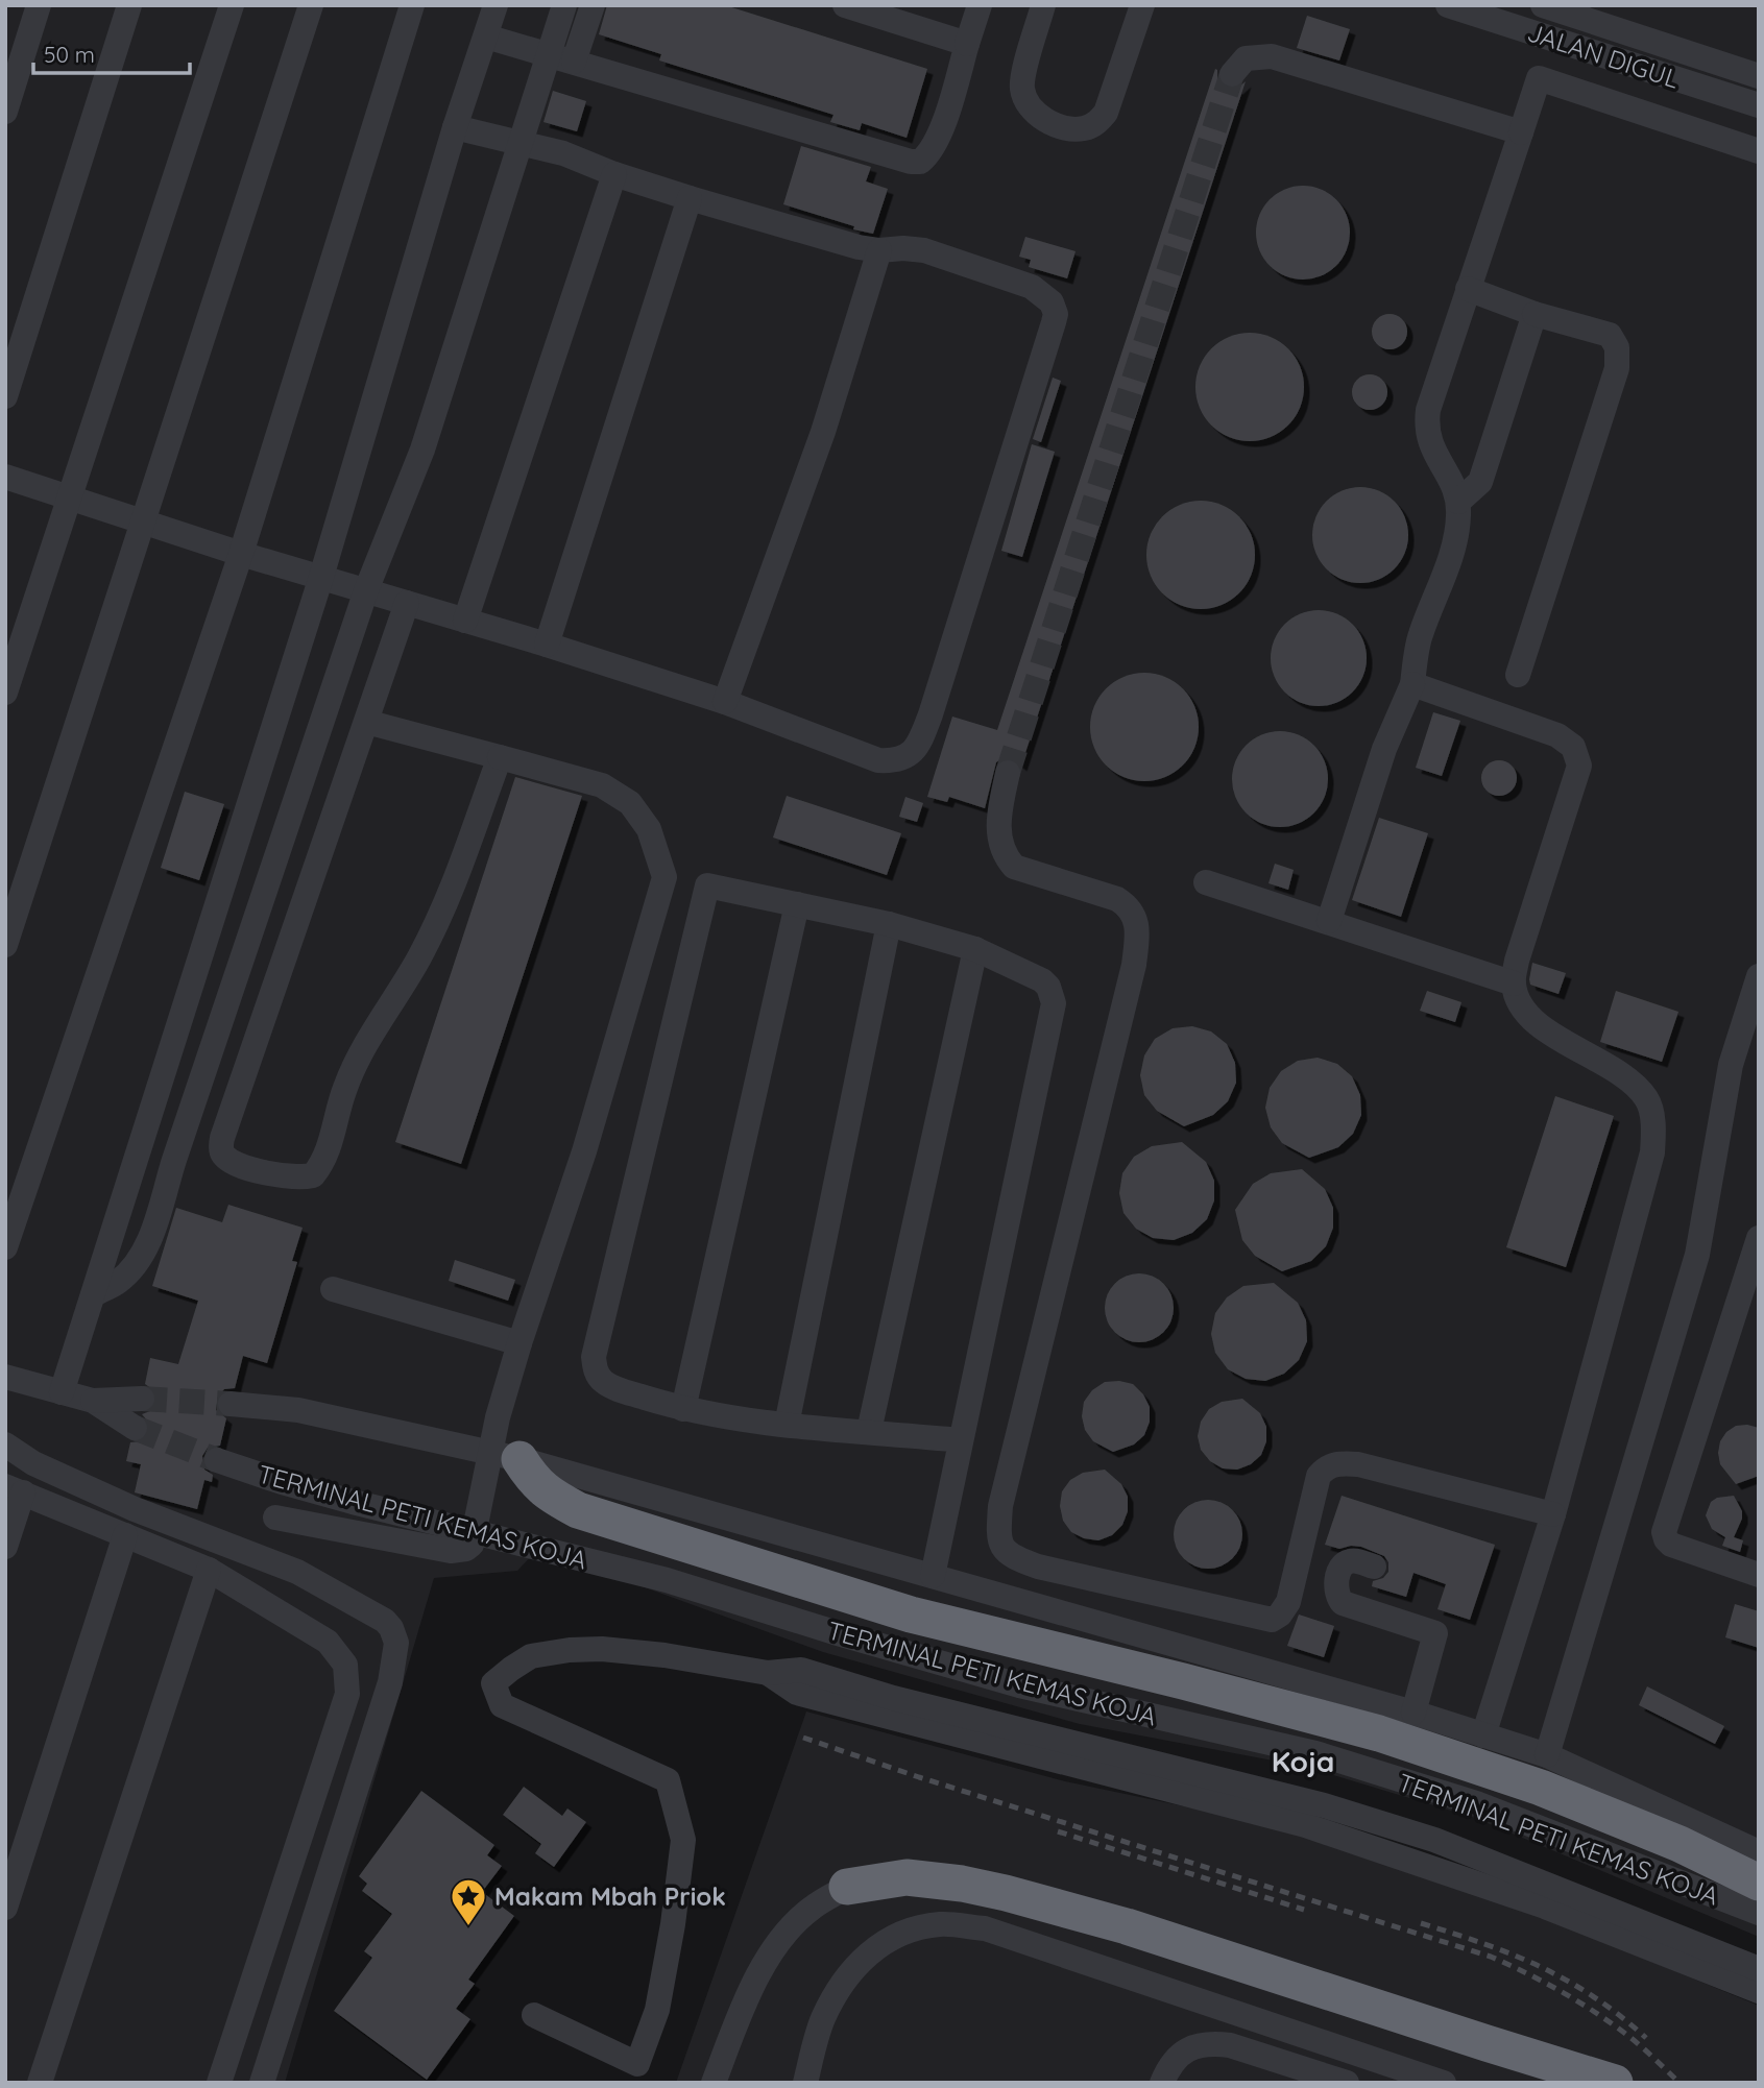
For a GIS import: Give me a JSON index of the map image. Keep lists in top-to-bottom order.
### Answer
{
  "streets": {
    "street": ["JALAN DIGUL", "TERMINAL PETI KEMAS KOJA"]
  },
  "districts": ["Koja"],
  "places": {
    "place": ["Makam Mbah Priok"]
  },
  "scale_bar": "50 m"
}
